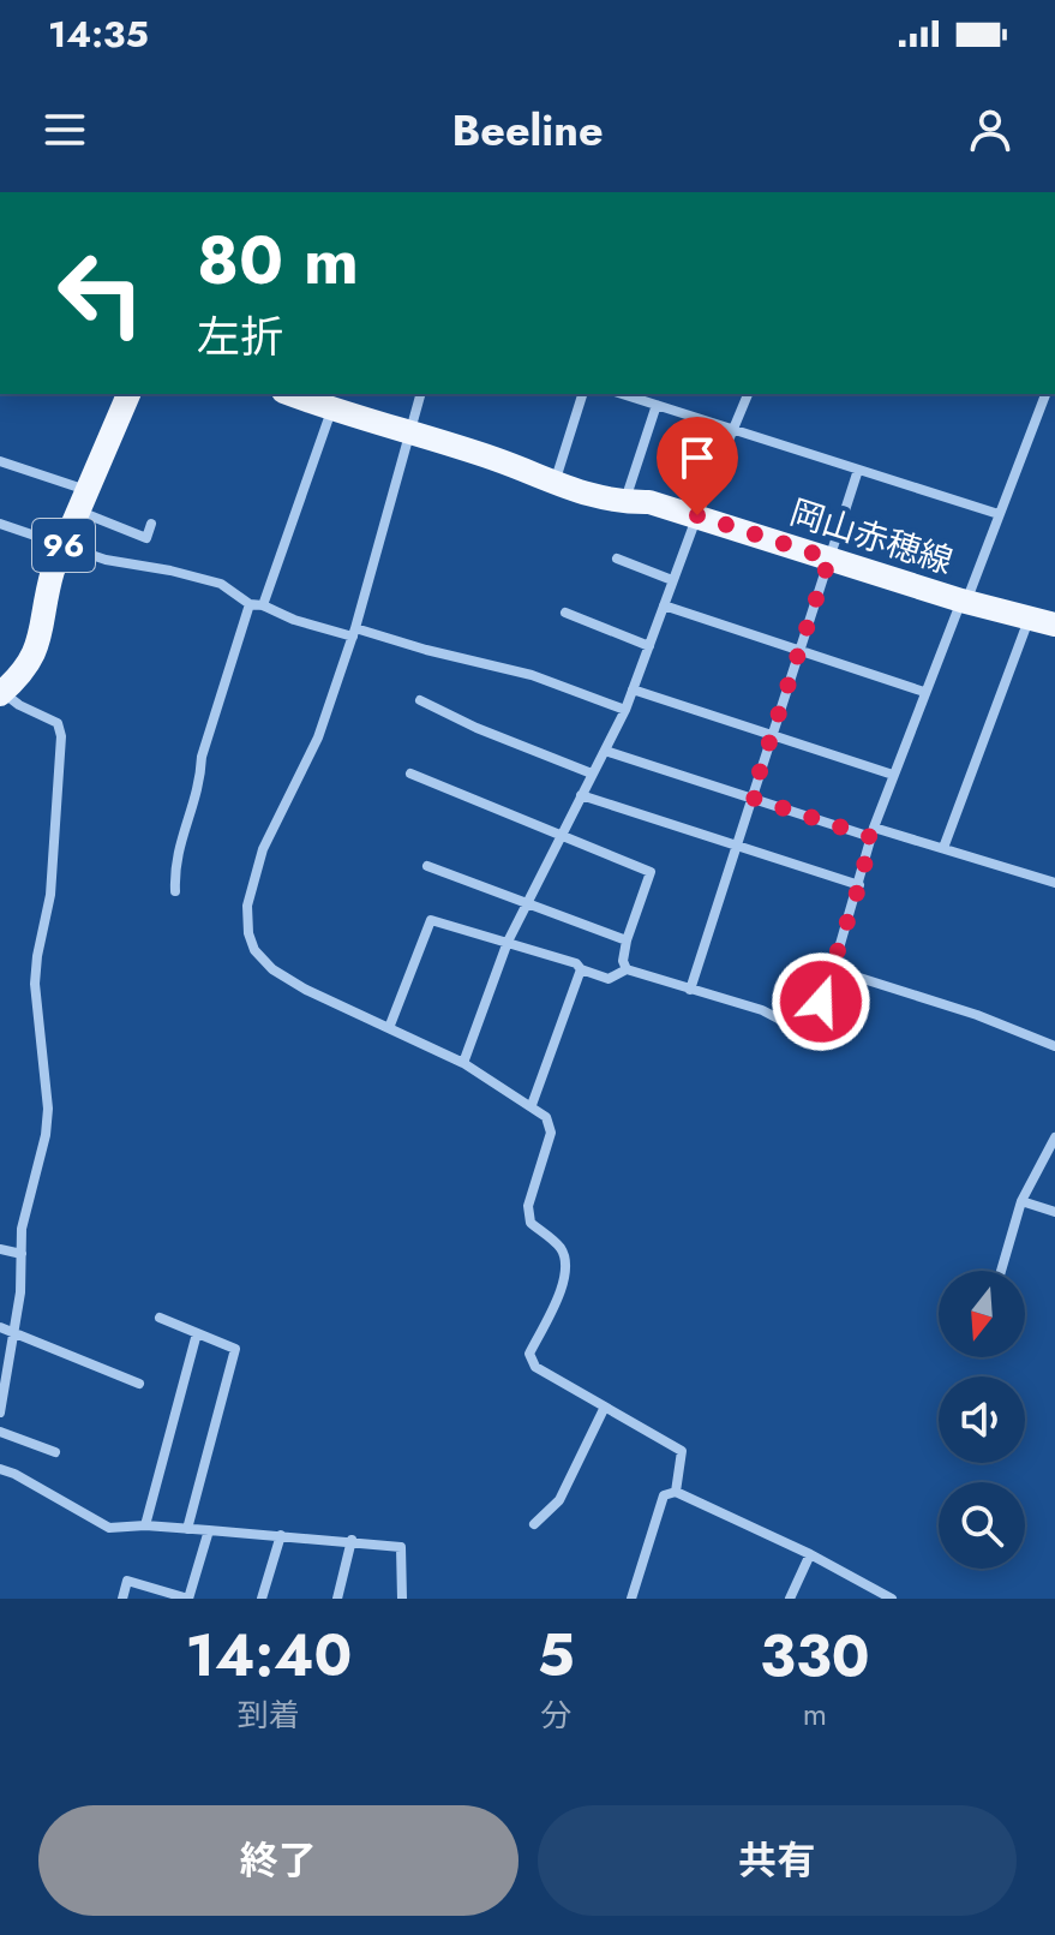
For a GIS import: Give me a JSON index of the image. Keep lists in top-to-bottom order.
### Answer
{
  "streets": {
    "main road": ["岡山赤穂線", "96"]
  },
  "north": "bottom",
  "page": {
    "status": "14:35",
    "header": "Beeline",
    "turn": ["80 m", "左折"],
    "eta": [
      "14:40",
      "到着",
      "5",
      "分",
      "330",
      "m"
    ],
    "buttons": ["終了", "共有"]
  }
}
